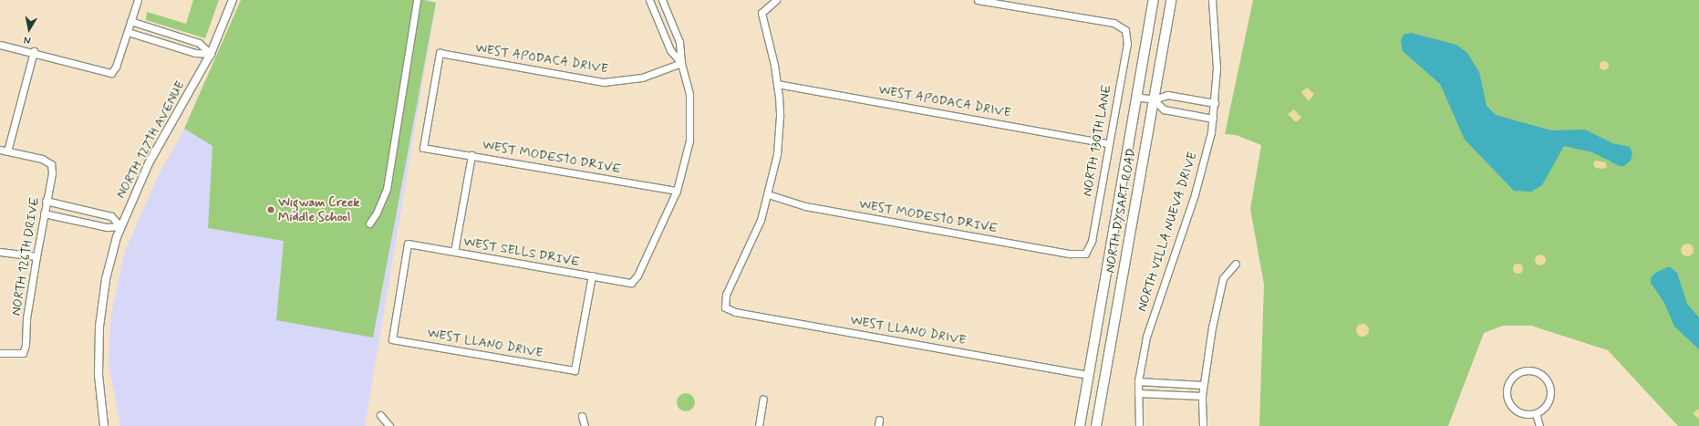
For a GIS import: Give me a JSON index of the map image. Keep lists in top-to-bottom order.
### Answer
{
  "streets": {
    "main road": ["NORTH DYSART ROAD"],
    "street": [
      "WEST APODACA DRIVE",
      "NORTH 127TH AVENUE",
      "NORTH 130TH LANE",
      "WEST MODESTO DRIVE",
      "NORTH VILLA NUEVA DRIVE",
      "WEST SELLS DRIVE",
      "NORTH 126TH DRIVE",
      "WEST LLANO DRIVE"
    ]
  },
  "crossings": [
    ["WEST APODACA DRIVE", "NORTH 130TH LANE"],
    ["WEST APODACA DRIVE", "WEST MODESTO DRIVE"],
    ["NORTH 130TH LANE", "WEST MODESTO DRIVE"],
    ["WEST MODESTO DRIVE", "WEST SELLS DRIVE"],
    ["WEST MODESTO DRIVE", "WEST LLANO DRIVE"],
    ["NORTH DYSART ROAD", "WEST LLANO DRIVE"],
    ["WEST SELLS DRIVE", "WEST LLANO DRIVE"]
  ],
  "places": ["Wigwam Creek Middle School"],
  "north": "bottom"
}
